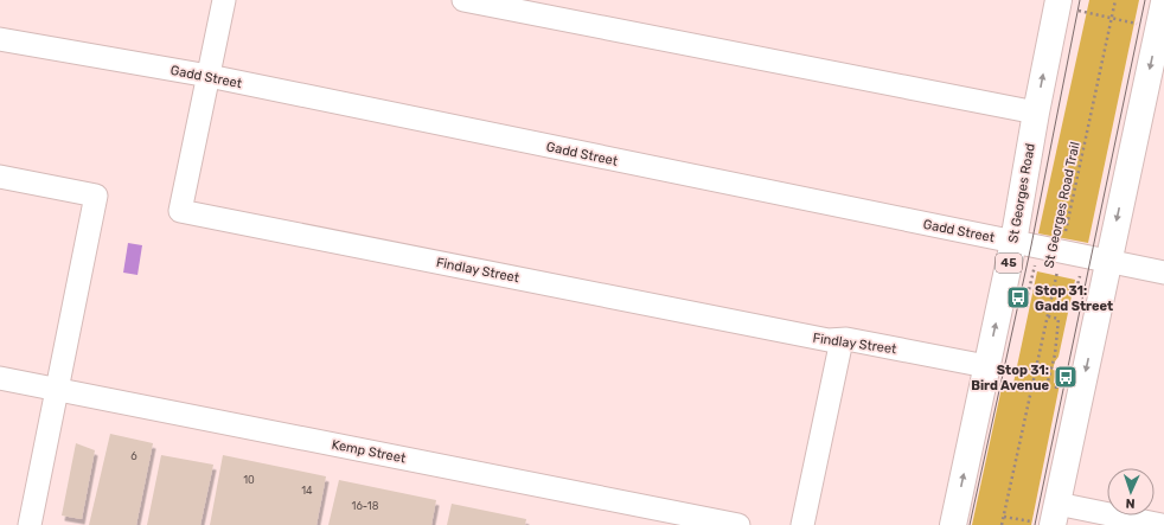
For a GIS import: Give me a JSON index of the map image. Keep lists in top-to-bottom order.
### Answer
{
  "streets": {
    "highway": ["St Georges Road", "45"],
    "street": ["Gadd Street", "Findlay Street", "Kemp Street"],
    "path": ["St Georges Road Trail"]
  },
  "crossings": [
    ["Gadd Street", "St Georges Road"],
    ["Gadd Street", "St Georges Road Trail"],
    ["Gadd Street", "Findlay Street"],
    ["St Georges Road", "Findlay Street"]
  ],
  "places": {
    "bus stop": ["Stop 31: Gadd Street", "Stop 31: Bird Avenue"]
  },
  "house_numbers": [
    "6",
    "10",
    "14",
    "16-18"
  ],
  "north": "bottom"
}
